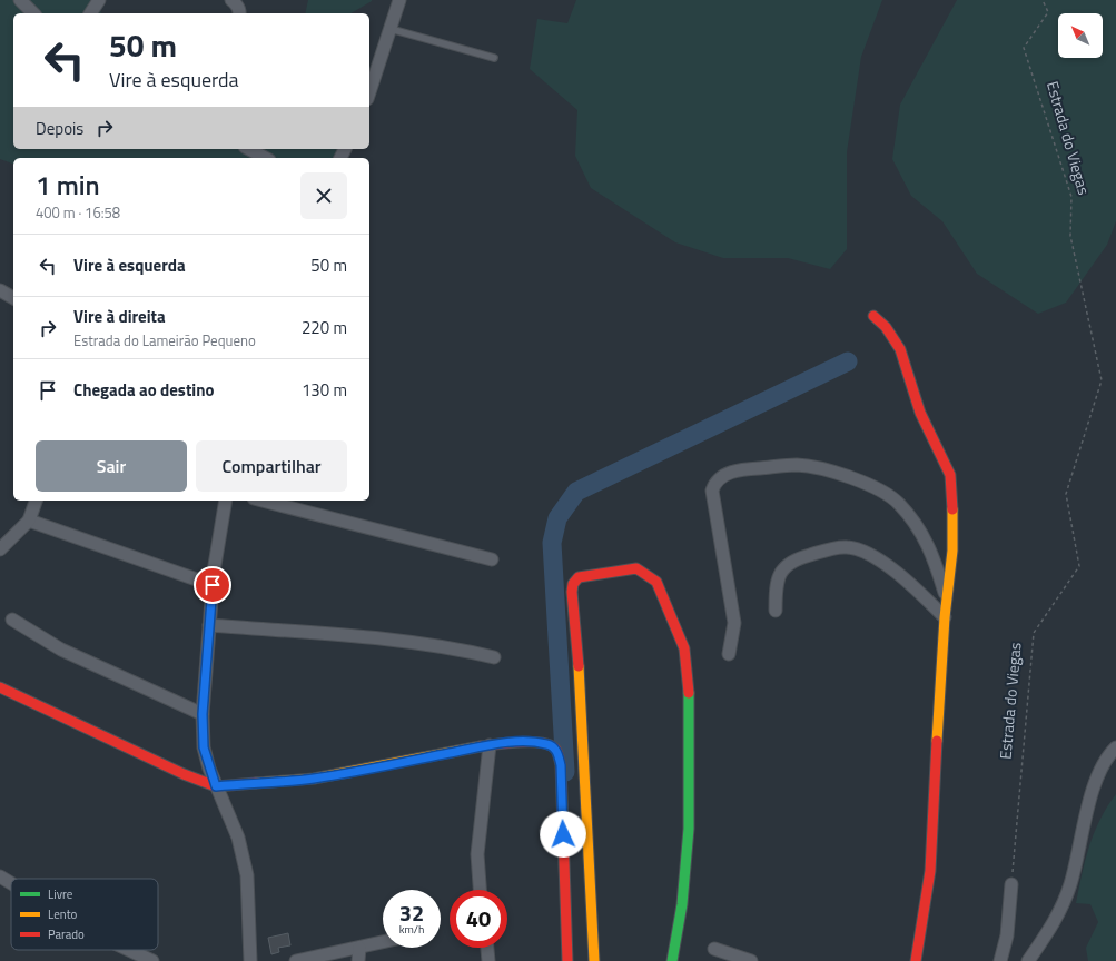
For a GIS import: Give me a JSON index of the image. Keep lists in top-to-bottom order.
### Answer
{
  "streets": {
    "path": ["Estrada do Viegas"]
  },
  "legend": ["Livre", "Lento", "Parado"],
  "north": "top left",
  "page": {
    "turn": ["50 m", "Vire à esquerda"],
    "then": "Depois",
    "heading": ["1 min", "400 m · 16:58"],
    "list": [
      {
        "name": "Vire à esquerda",
        "value": "50 m"
      },
      {
        "name": "Vire à direita",
        "note": "Estrada do Lameirão Pequeno",
        "value": "220 m"
      },
      {
        "name": "Chegada ao destino",
        "value": "130 m"
      }
    ],
    "buttons": ["Sair", "Compartilhar"],
    "speed": "32 km/h",
    "limit": "40"
  }
}
